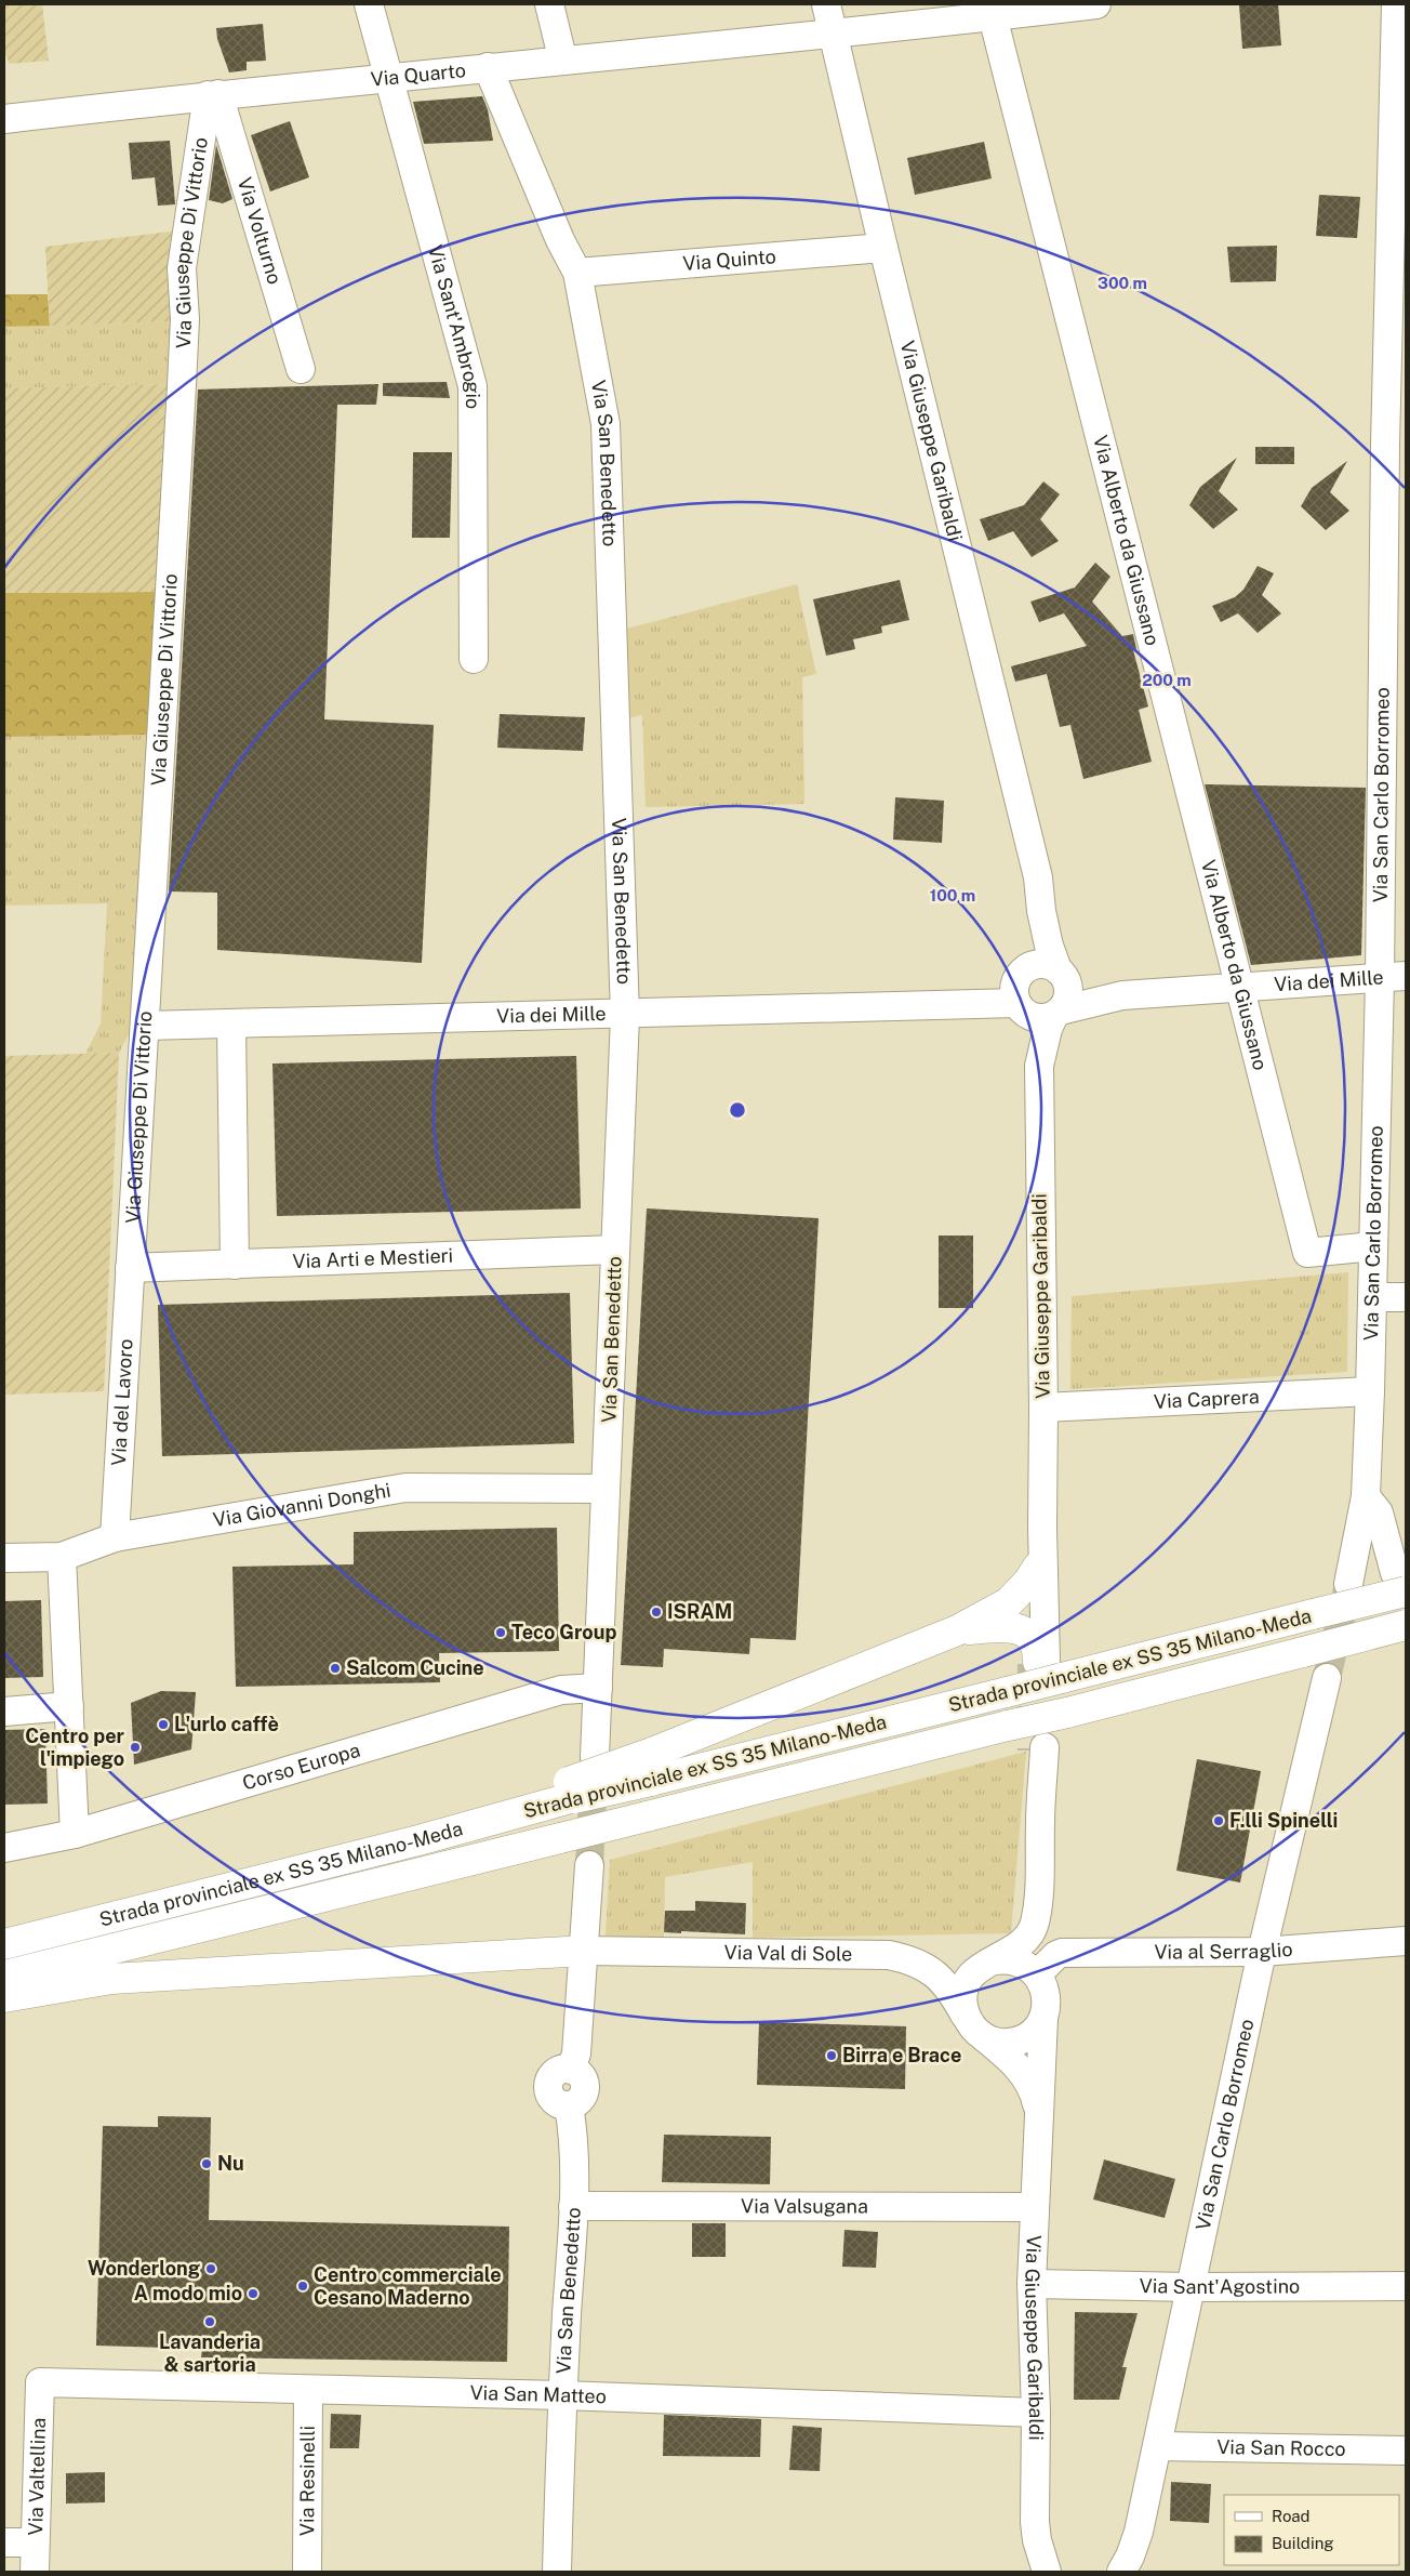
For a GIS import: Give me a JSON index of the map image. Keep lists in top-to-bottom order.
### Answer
{
  "streets": {
    "highway": ["Strada provinciale ex SS 35 Milano-Meda"],
    "street": [
      "Via Quarto",
      "Via Volturno",
      "Via Giuseppe Di Vittorio",
      "Via Quinto",
      "Via Sant'Ambrogio",
      "Via Giuseppe Garibaldi",
      "Via San Benedetto",
      "Via Alberto da Giussano",
      "Via San Carlo Borromeo",
      "Via dei Mille",
      "Via Arti e Mestieri",
      "Via Caprera",
      "Via del Lavoro",
      "Via Giovanni Donghi",
      "Corso Europa",
      "Via al Serraglio",
      "Via Val di Sole",
      "Via Valsugana",
      "Via Sant'Agostino",
      "Via San Matteo",
      "Via San Rocco",
      "Via Valtellina",
      "Via Resinelli"
    ]
  },
  "crossings": [
    ["Via Quarto", "Via Volturno"],
    ["Via Quarto", "Via Giuseppe Di Vittorio"],
    ["Via Quarto", "Via Sant'Ambrogio"],
    ["Via Quarto", "Via Giuseppe Garibaldi"],
    ["Via Quarto", "Via San Benedetto"],
    ["Via Quarto", "Via Alberto da Giussano"],
    ["Via Volturno", "Via Giuseppe Di Vittorio"],
    ["Via Giuseppe Di Vittorio", "Via dei Mille"],
    ["Via Giuseppe Di Vittorio", "Via Arti e Mestieri"],
    ["Via Giuseppe Di Vittorio", "Via del Lavoro"],
    ["Via Quinto", "Via Giuseppe Garibaldi"],
    ["Via Quinto", "Via San Benedetto"],
    ["Via Giuseppe Garibaldi", "Via dei Mille"],
    ["Via Giuseppe Garibaldi", "Via Caprera"],
    ["Via Giuseppe Garibaldi", "Strada provinciale ex SS 35 Milano-Meda"],
    ["Via Giuseppe Garibaldi", "Via al Serraglio"],
    ["Via Giuseppe Garibaldi", "Via Val di Sole"],
    ["Via Giuseppe Garibaldi", "Via Valsugana"],
    ["Via Giuseppe Garibaldi", "Via Sant'Agostino"],
    ["Via Giuseppe Garibaldi", "Via San Matteo"],
    ["Via San Benedetto", "Via dei Mille"],
    ["Via San Benedetto", "Via Arti e Mestieri"],
    ["Via San Benedetto", "Via Giovanni Donghi"],
    ["Via San Benedetto", "Corso Europa"],
    ["Via San Benedetto", "Via Val di Sole"],
    ["Via San Benedetto", "Via Valsugana"],
    ["Via San Benedetto", "Via San Matteo"],
    ["Via Alberto da Giussano", "Via San Carlo Borromeo"],
    ["Via Alberto da Giussano", "Via dei Mille"],
    ["Via San Carlo Borromeo", "Via dei Mille"],
    ["Via San Carlo Borromeo", "Via Caprera"],
    ["Via San Carlo Borromeo", "Via al Serraglio"],
    ["Via San Carlo Borromeo", "Via Sant'Agostino"],
    ["Via San Carlo Borromeo", "Via San Rocco"],
    ["Via Arti e Mestieri", "Via del Lavoro"],
    ["Via del Lavoro", "Via Giovanni Donghi"],
    ["Via al Serraglio", "Via Val di Sole"],
    ["Via San Matteo", "Via Valtellina"],
    ["Via San Matteo", "Via Resinelli"]
  ],
  "places": [
    "ISRAM",
    "Teco Group",
    "Salcom Cucine",
    "L'urlo caffè",
    "Centro per l'impiego",
    "F.lli Spinelli",
    "Birra e Brace",
    "Nu",
    "Wonderlong",
    "Centro commerciale Cesano Maderno",
    "A modo mio",
    "Lavanderia & sartoria"
  ],
  "legend": ["Road", "Building"],
  "rings": ["300 m", "200 m", "100 m"]
}
